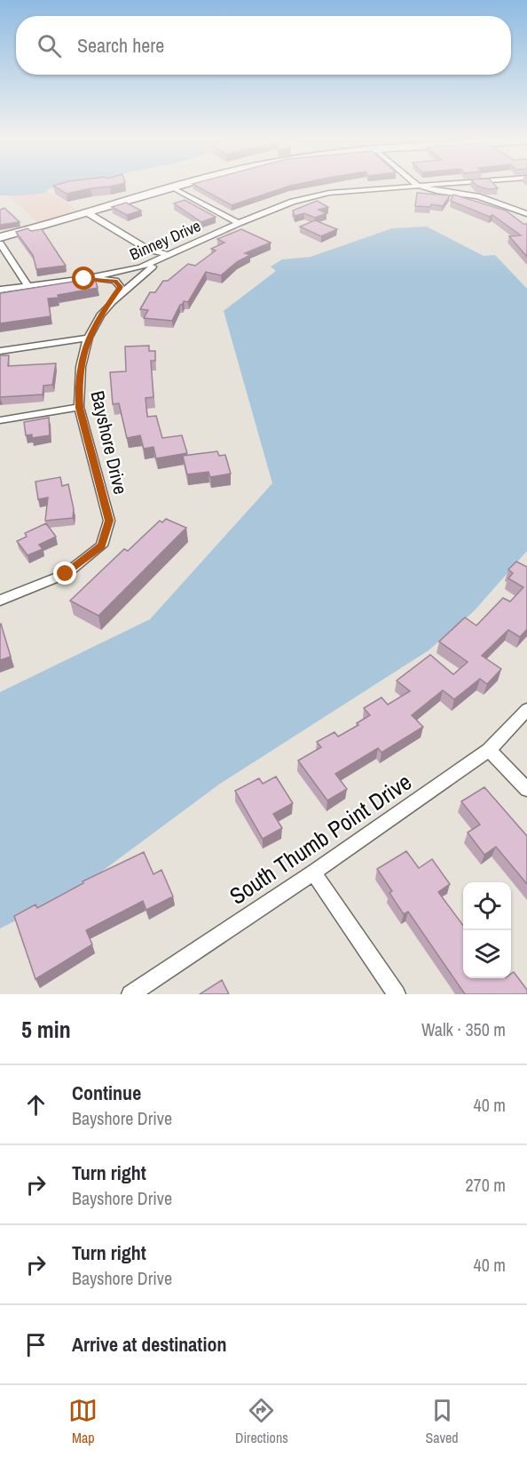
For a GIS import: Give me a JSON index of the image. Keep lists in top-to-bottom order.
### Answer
{
  "streets": {
    "street": ["Binney Drive", "Bayshore Drive", "South Thumb Point Drive"]
  },
  "crossings": [
    ["Binney Drive", "Bayshore Drive"]
  ],
  "page": {
    "search": "Search here",
    "heading": ["5 min", "Walk · 350 m"],
    "list": [
      ["Continue", "Bayshore Drive", "40 m"],
      ["Turn right", "Bayshore Drive", "270 m"],
      ["Turn right", "Bayshore Drive", "40 m"],
      "Arrive at destination"
    ],
    "nav": ["Map", "Directions", "Saved"]
  }
}
